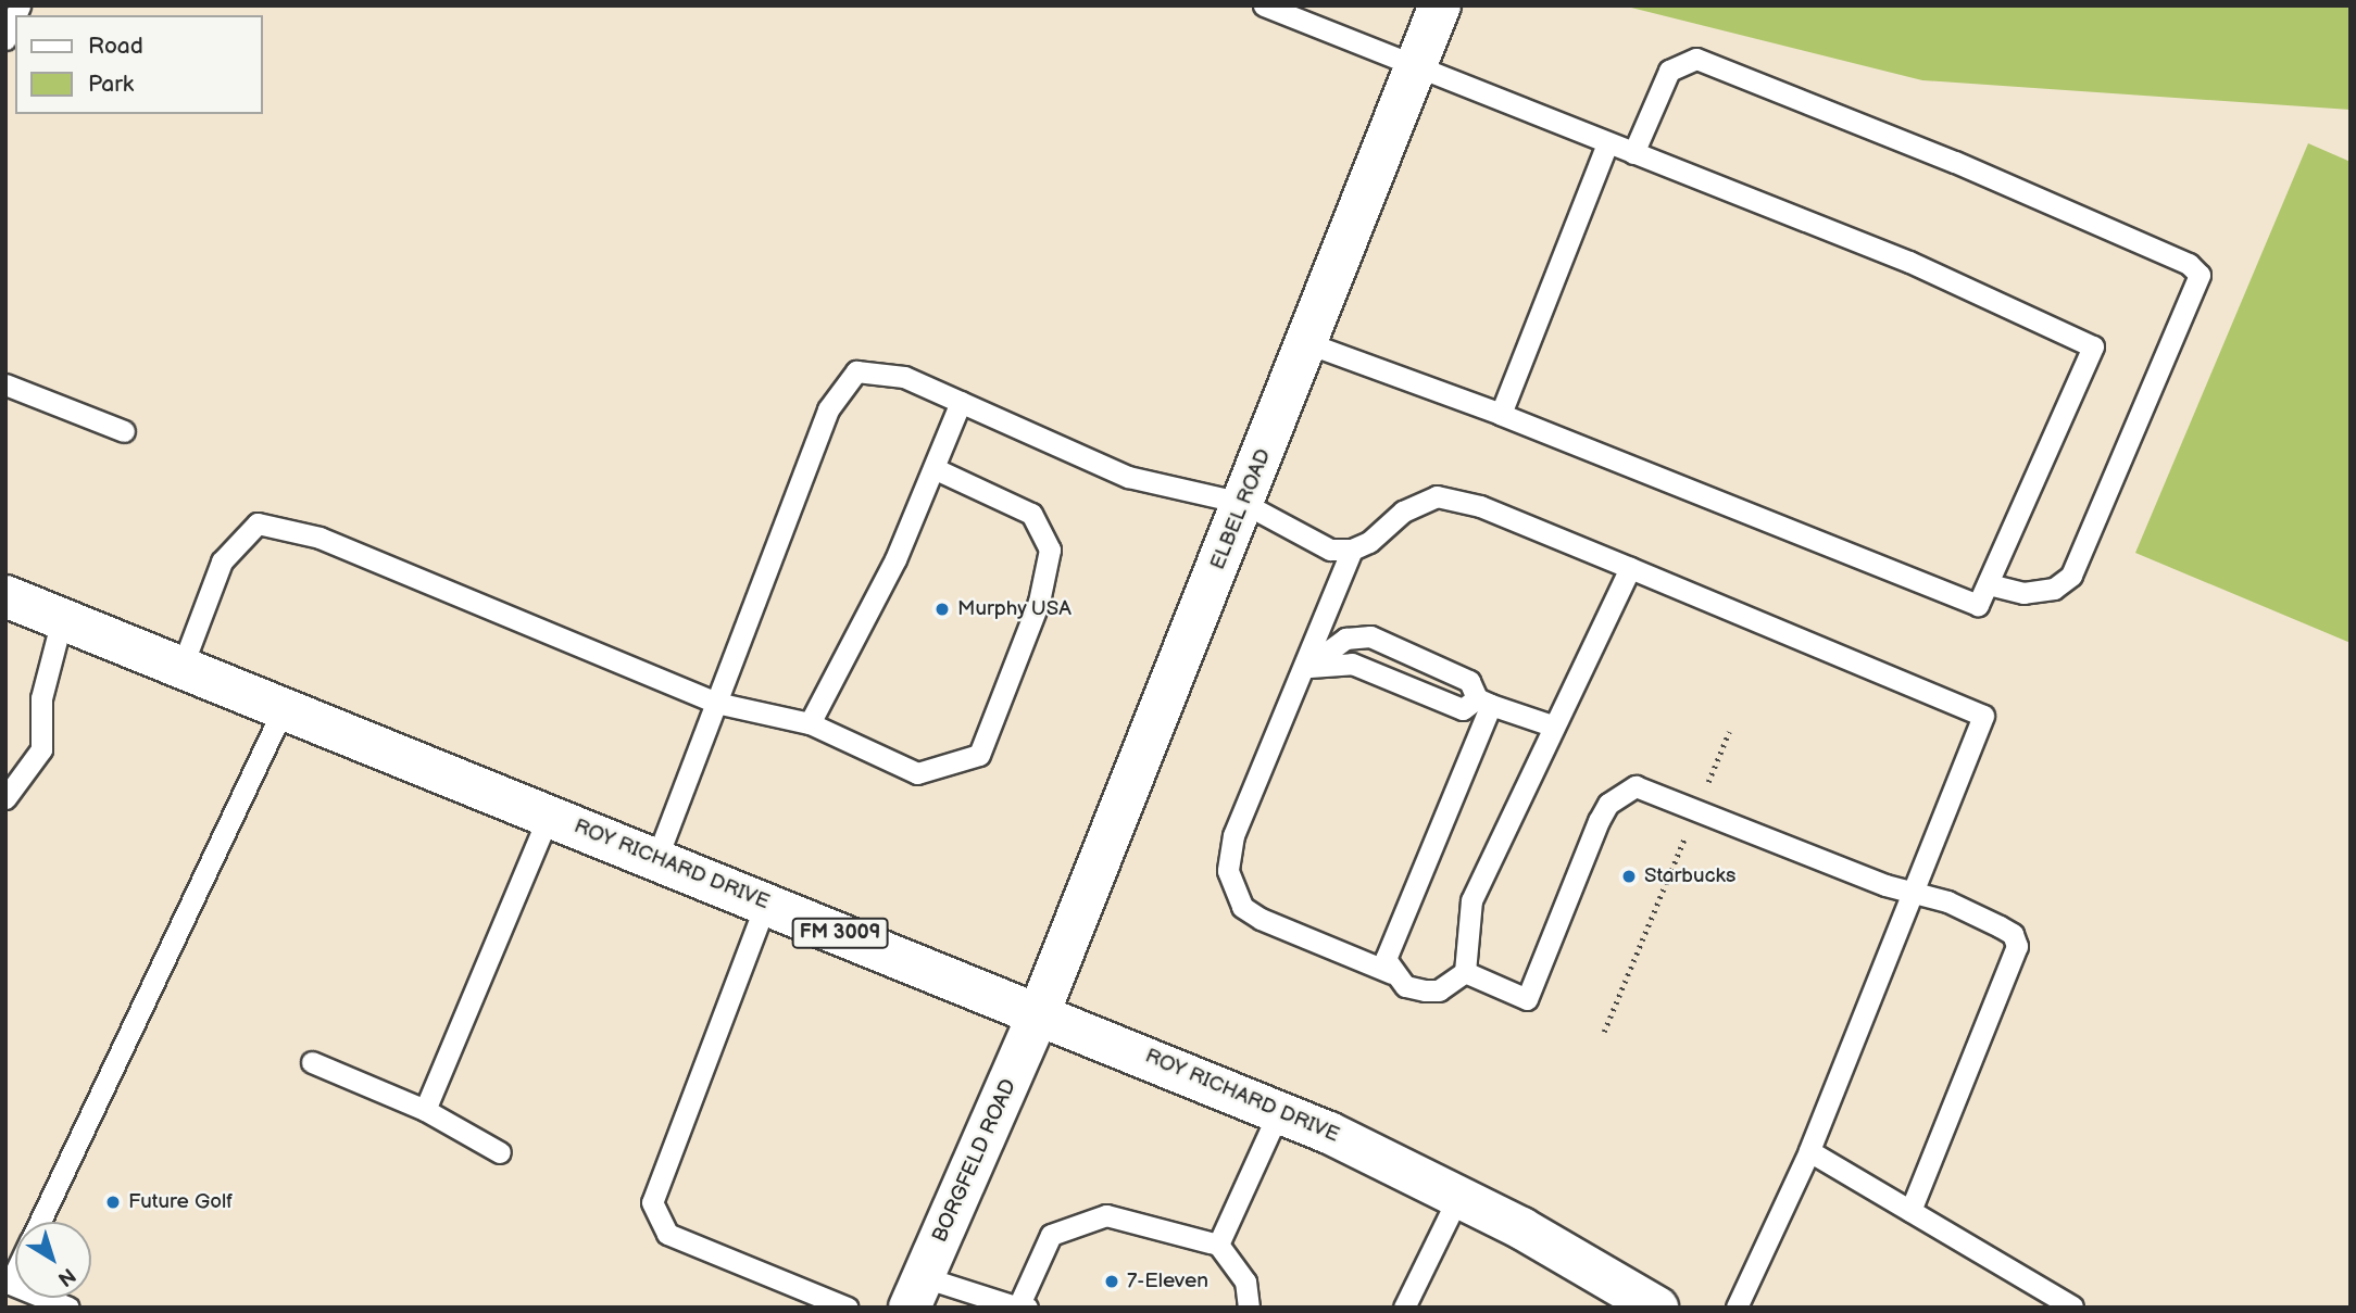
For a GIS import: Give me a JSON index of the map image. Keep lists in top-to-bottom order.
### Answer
{
  "streets": {
    "main road": [
      "ELBEL ROAD",
      "ROY RICHARD DRIVE",
      "FM 3009",
      "BORGFELD ROAD"
    ]
  },
  "crossings": [
    ["ELBEL ROAD", "ROY RICHARD DRIVE"],
    ["ELBEL ROAD", "BORGFELD ROAD"],
    ["ROY RICHARD DRIVE", "BORGFELD ROAD"]
  ],
  "places": [
    "Murphy USA",
    "Starbucks",
    "Future Golf",
    "7-Eleven"
  ],
  "legend": ["Road", "Park"],
  "north": "bottom right"
}
